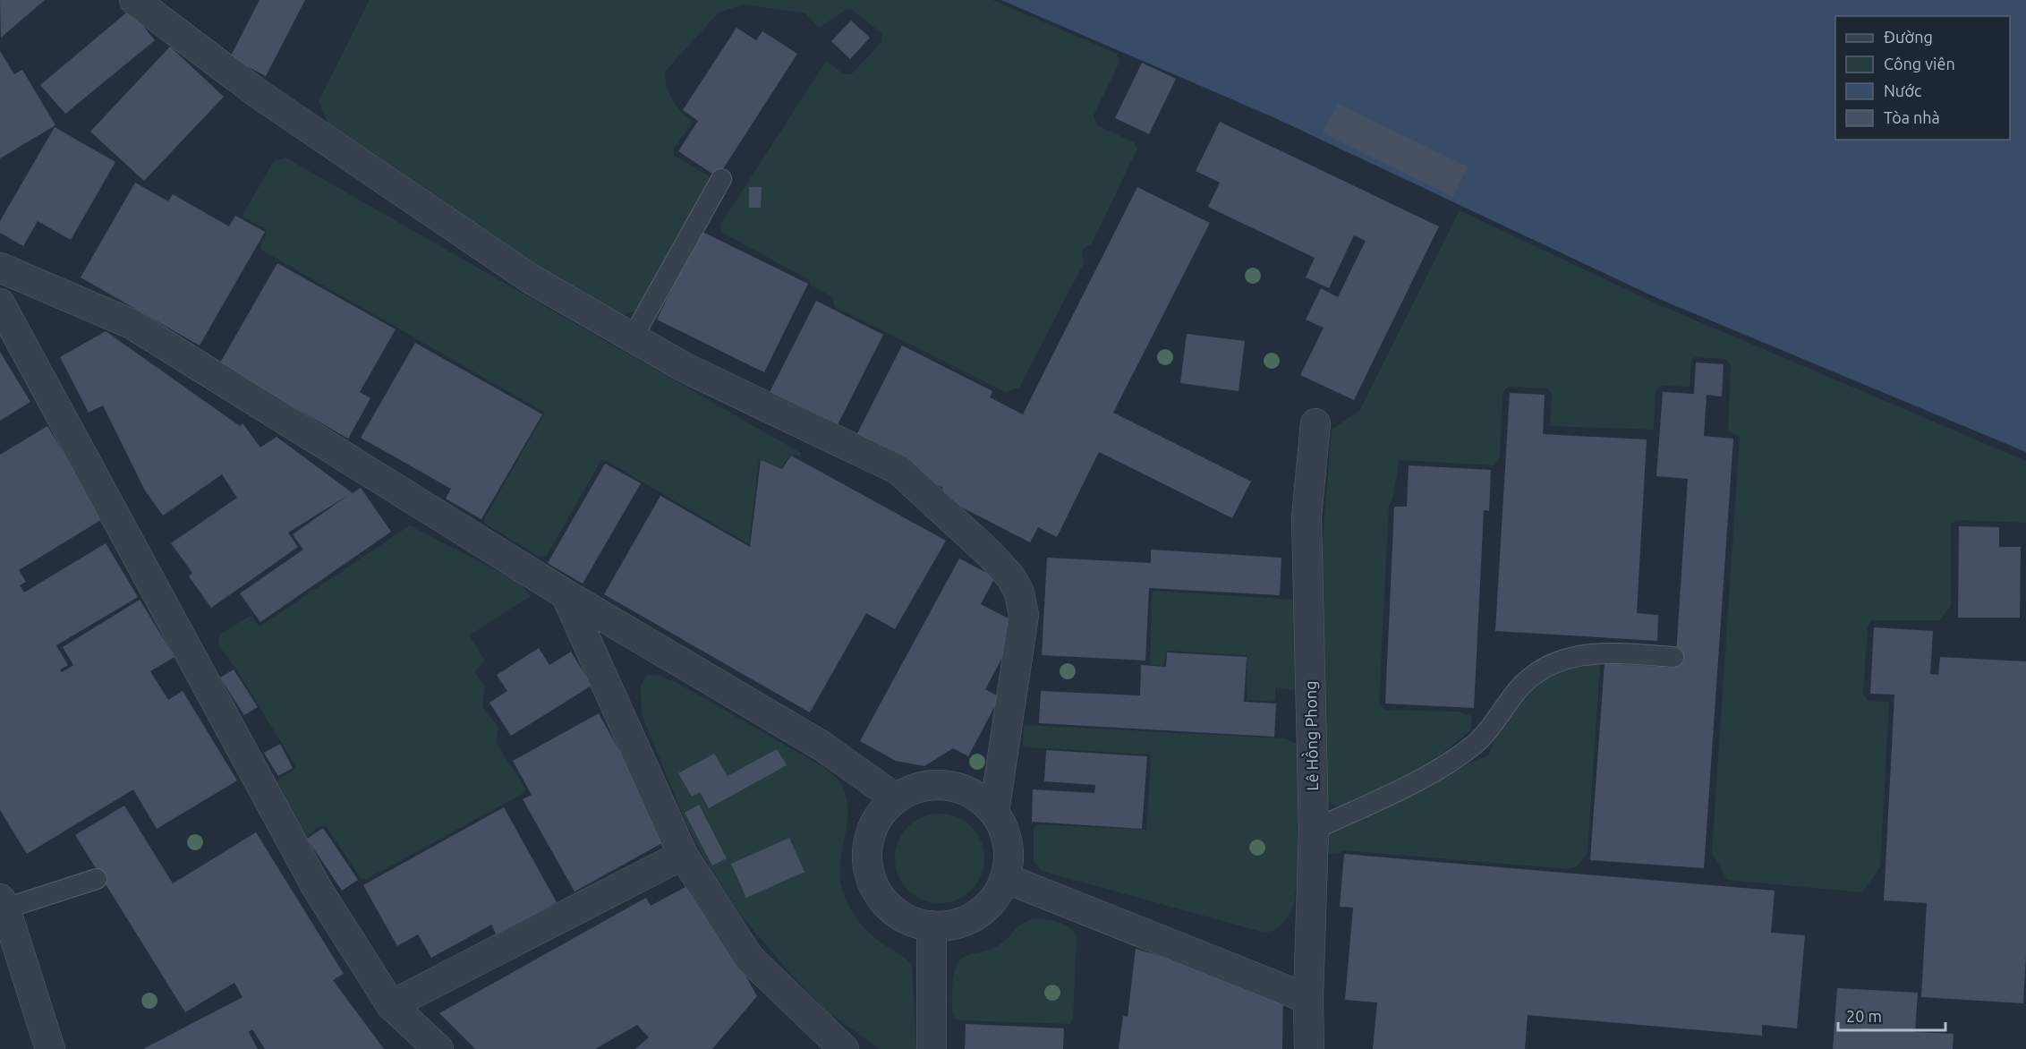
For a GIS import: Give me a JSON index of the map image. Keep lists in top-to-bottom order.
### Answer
{
  "streets": {
    "street": ["Lê Hồng Phong"]
  },
  "legend": [
    "Đường",
    "Công viên",
    "Nước",
    "Tòa nhà"
  ],
  "scale_bar": "20 m"
}
